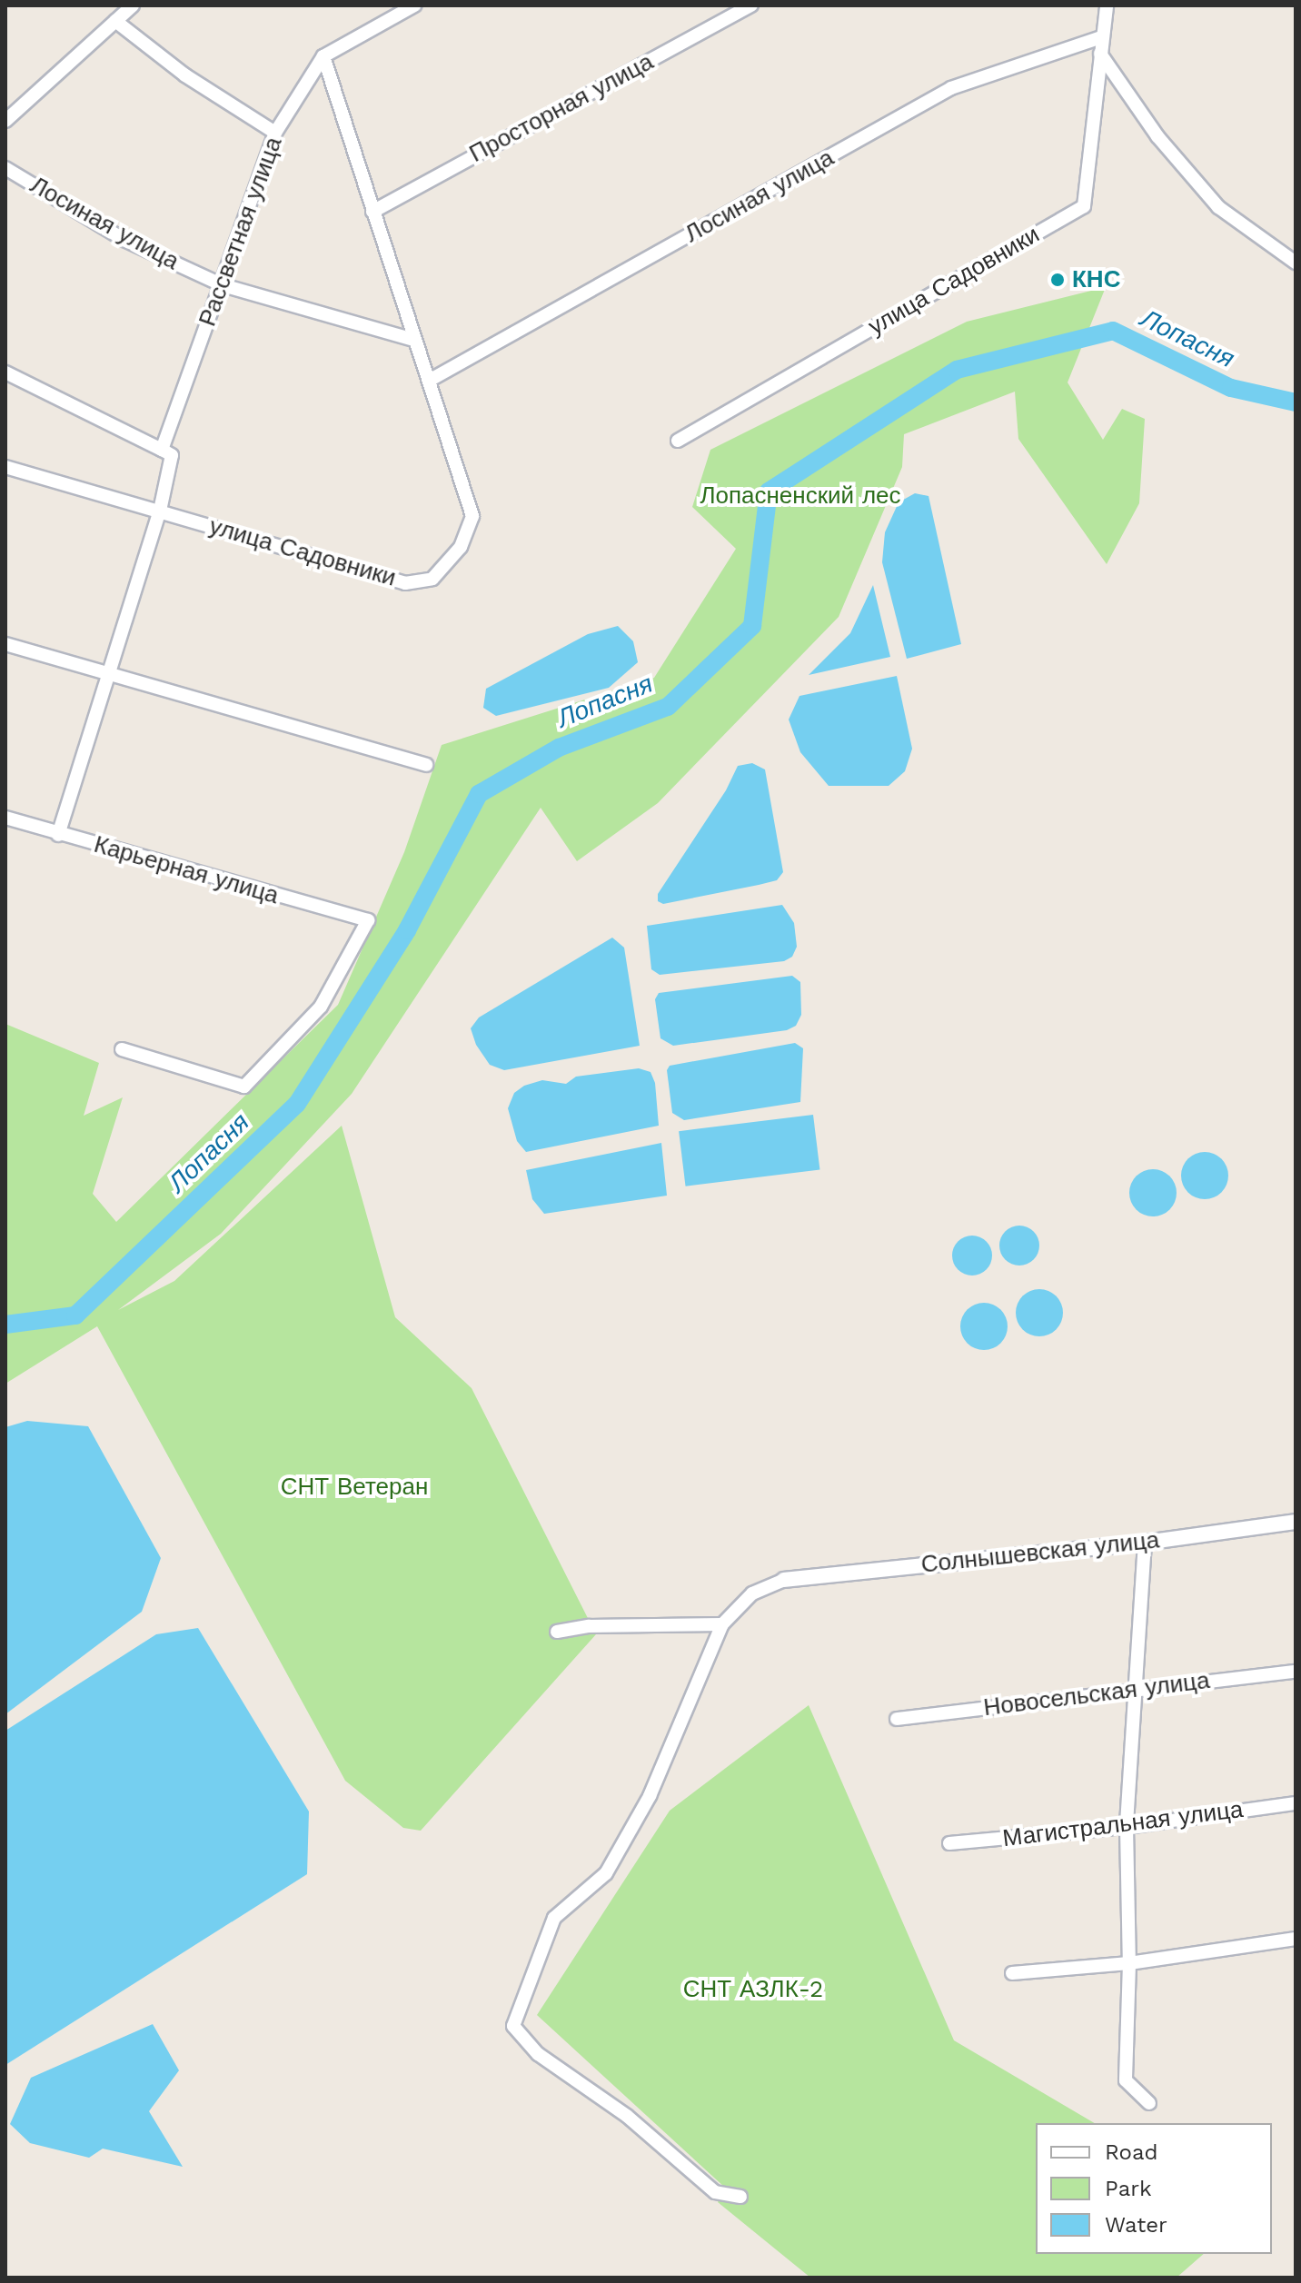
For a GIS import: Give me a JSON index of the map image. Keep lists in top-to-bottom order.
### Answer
{
  "streets": {
    "street": [
      "Просторная улица",
      "Лосиная улица",
      "Рассветная улица",
      "улица Садовники",
      "Карьерная улица",
      "Солнышевская улица",
      "Новосельская улица",
      "Магистральная улица"
    ]
  },
  "crossings": [
    ["Просторная улица", "улица Садовники"],
    ["Лосиная улица", "Рассветная улица"],
    ["Лосиная улица", "улица Садовники"],
    ["Рассветная улица", "улица Садовники"]
  ],
  "water": ["Лопасня"],
  "parks": ["Лопасненский лес", "СНТ Ветеран", "СНТ АЗЛК-2"],
  "places": ["КНС"],
  "legend": ["Road", "Park", "Water"]
}
